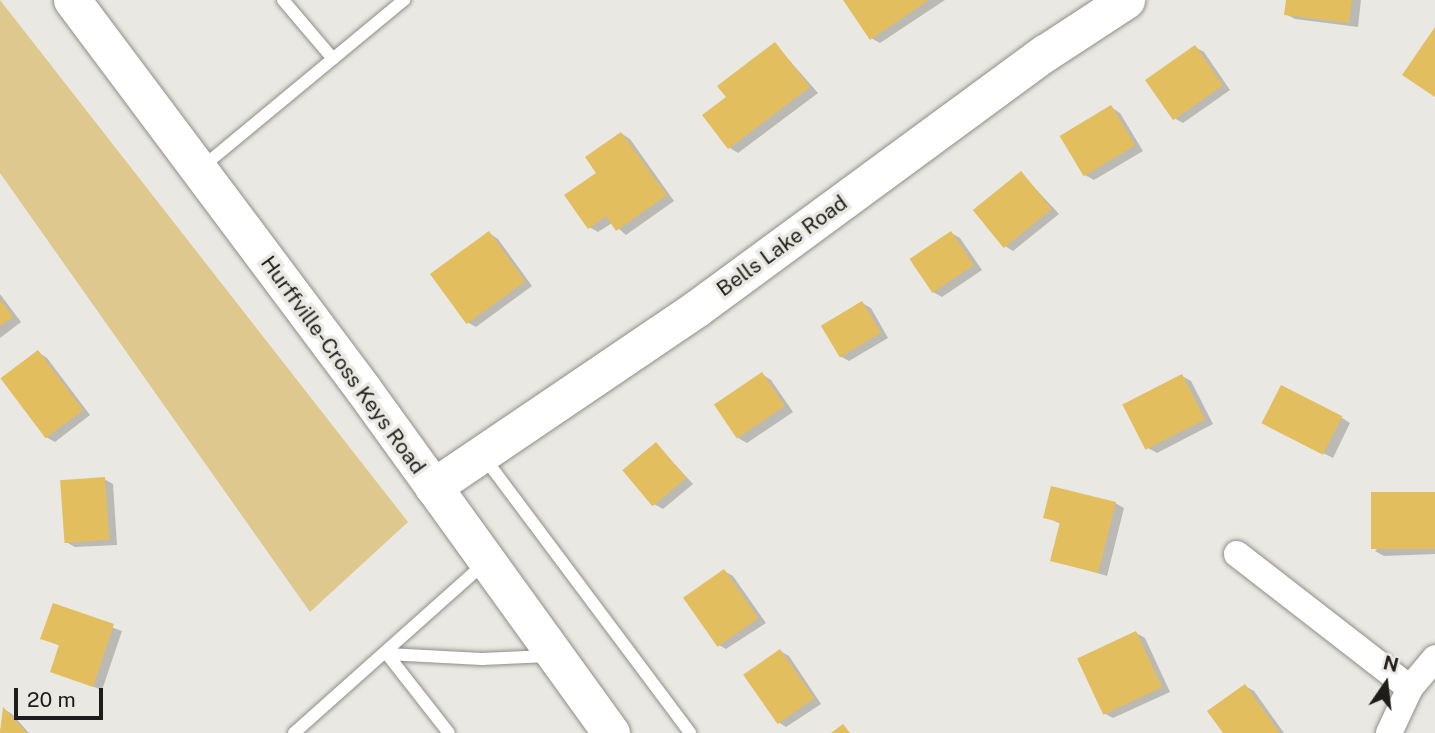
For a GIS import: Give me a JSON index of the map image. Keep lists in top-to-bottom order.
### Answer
{
  "streets": {
    "main road": ["Bells Lake Road", "Hurffville-Cross Keys Road"]
  },
  "crossings": [
    ["Bells Lake Road", "Hurffville-Cross Keys Road"]
  ],
  "scale_bar": "20 m",
  "north": "top"
}
